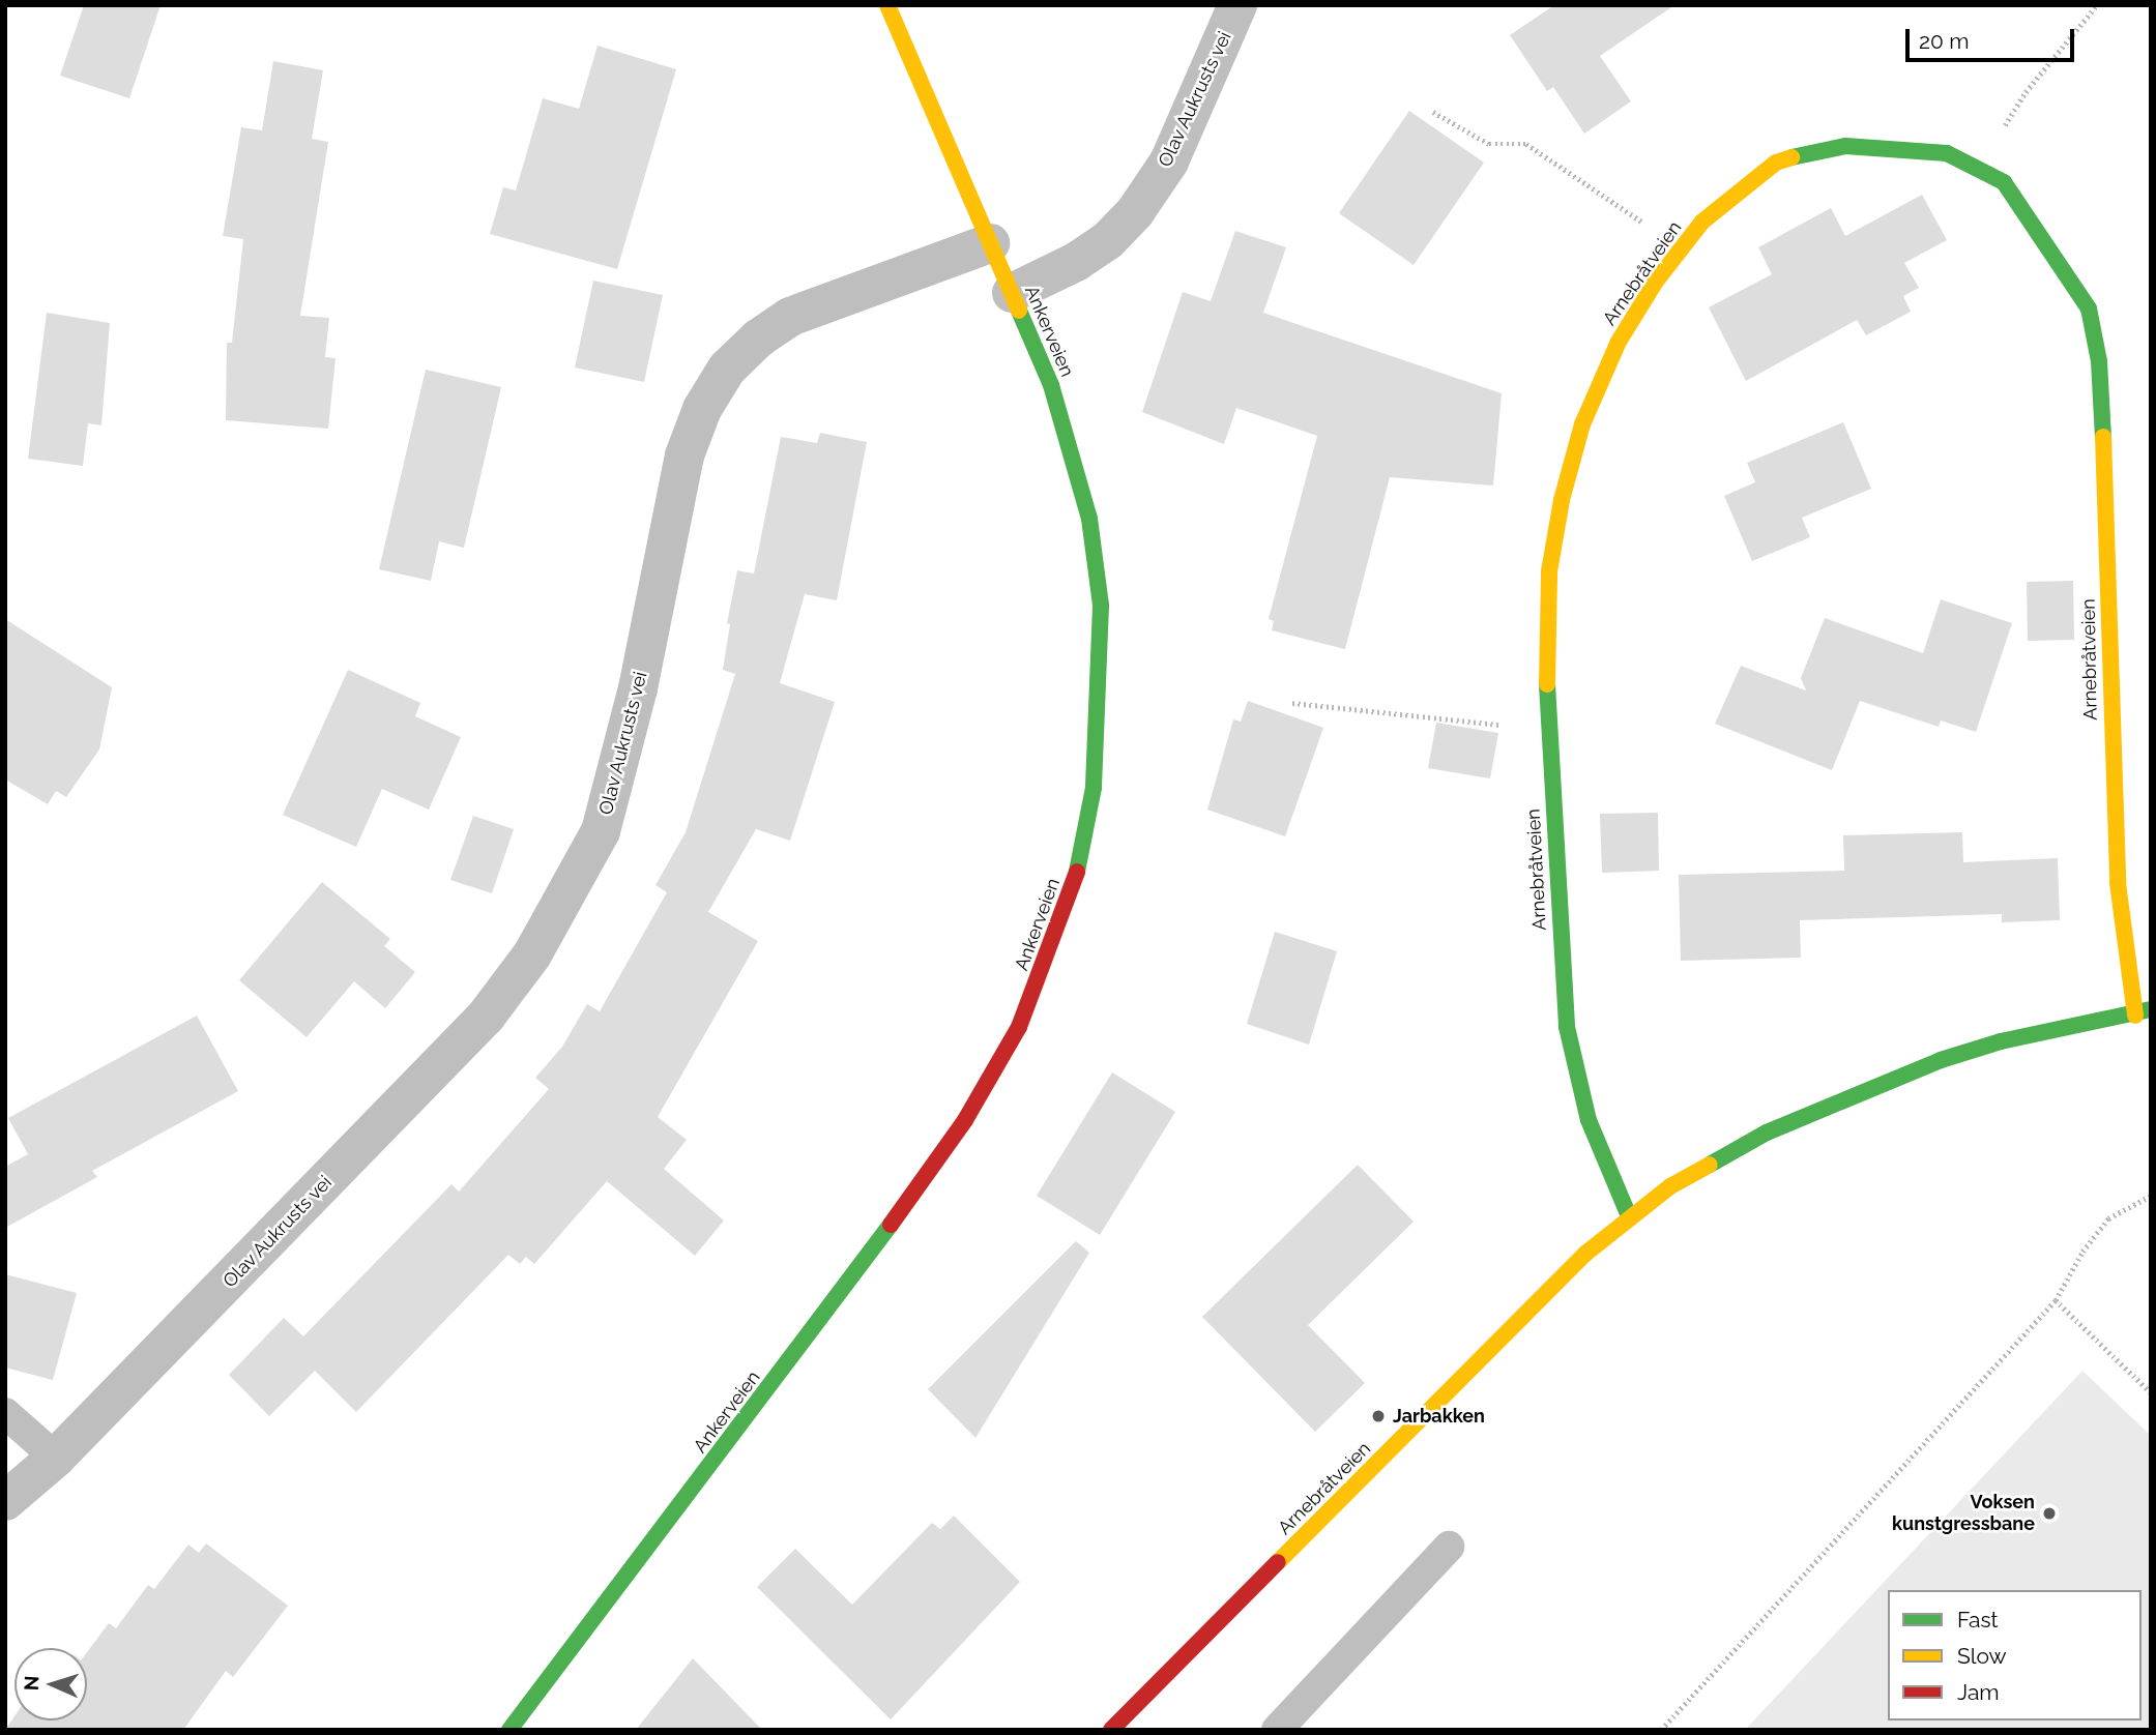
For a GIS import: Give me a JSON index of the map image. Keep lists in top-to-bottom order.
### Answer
{
  "streets": {
    "street": ["Olav Aukrusts vei", "Arnebråtveien", "Ankerveien"]
  },
  "crossings": [
    ["Olav Aukrusts vei", "Ankerveien"]
  ],
  "places": ["Jarbakken", "Voksen kunstgressbane"],
  "legend": ["Fast", "Slow", "Jam"],
  "scale_bar": "20 m",
  "north": "left"
}
